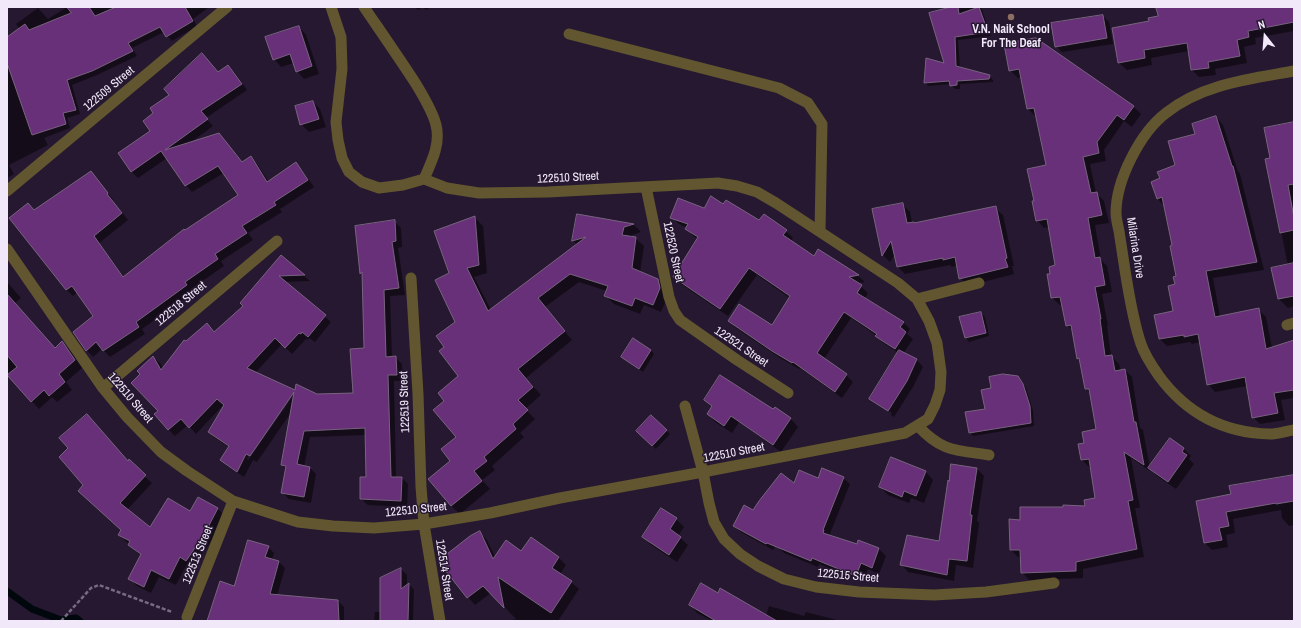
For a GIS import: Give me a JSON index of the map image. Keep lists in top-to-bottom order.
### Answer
{
  "streets": {
    "street": [
      "122509 Street",
      "122510 Street",
      "Milarina Drive",
      "122520 Street",
      "122518 Street",
      "122521 Street",
      "122519 Street",
      "122513 Street",
      "122514 Street",
      "122515 Street"
    ]
  },
  "crossings": [
    ["122510 Street", "122520 Street"],
    ["122510 Street", "122518 Street"],
    ["122510 Street", "122519 Street"],
    ["122510 Street", "122513 Street"],
    ["122510 Street", "122514 Street"],
    ["122510 Street", "122515 Street"],
    ["122520 Street", "122521 Street"],
    ["122519 Street", "122514 Street"]
  ],
  "places": ["V.N. Naik School For The Deaf"],
  "north": "top"
}
